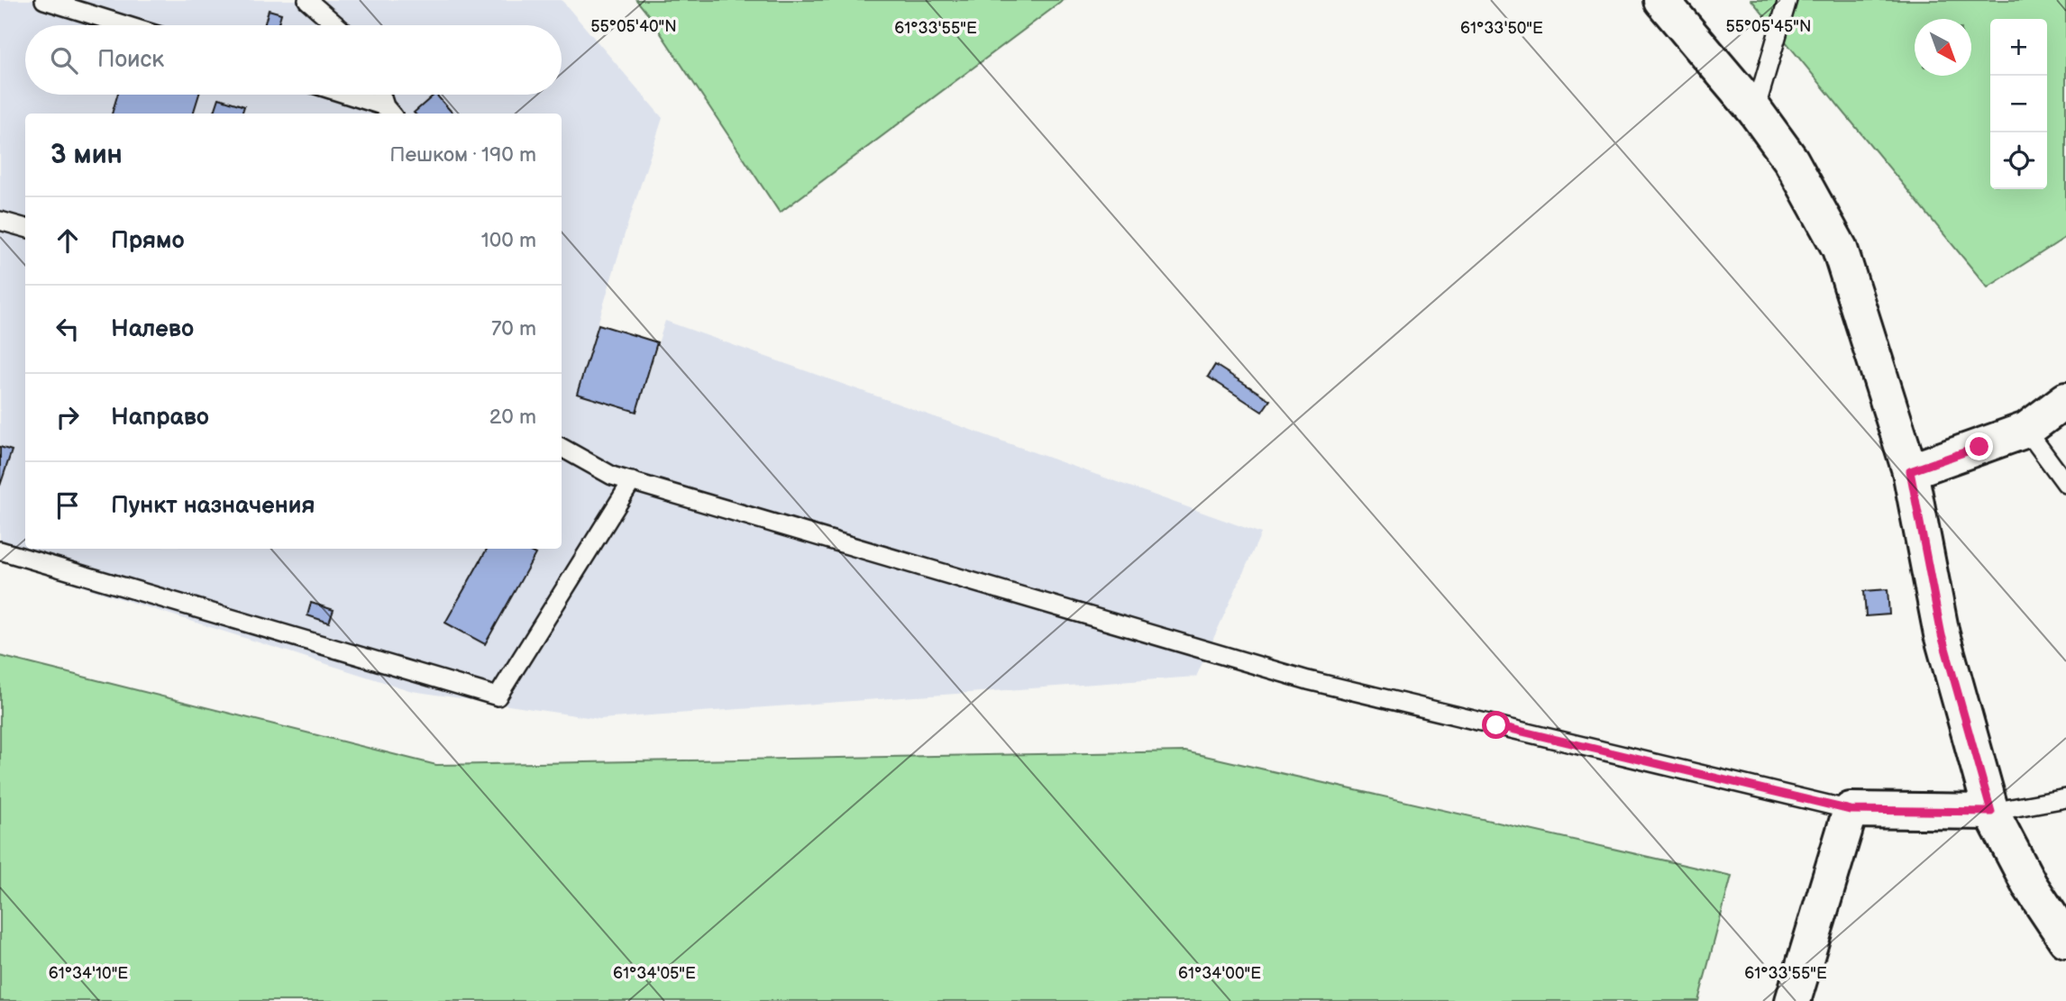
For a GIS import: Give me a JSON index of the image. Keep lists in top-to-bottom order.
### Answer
{
  "north": "bottom right",
  "page": {
    "map_buttons": ["+", "−"],
    "search": "Поиск",
    "heading": ["3 мин", "Пешком · 190 m"],
    "list": [
      ["Прямо", "100 m"],
      ["Налево", "70 m"],
      ["Направо", "20 m"],
      "Пункт назначения"
    ]
  },
  "coordinates": [
    "55°05'40\"N",
    "55°05'45\"N",
    "61°33'55\"E",
    "61°33'50\"E",
    "61°34'10\"E",
    "61°34'05\"E",
    "61°34'00\"E"
  ]
}
